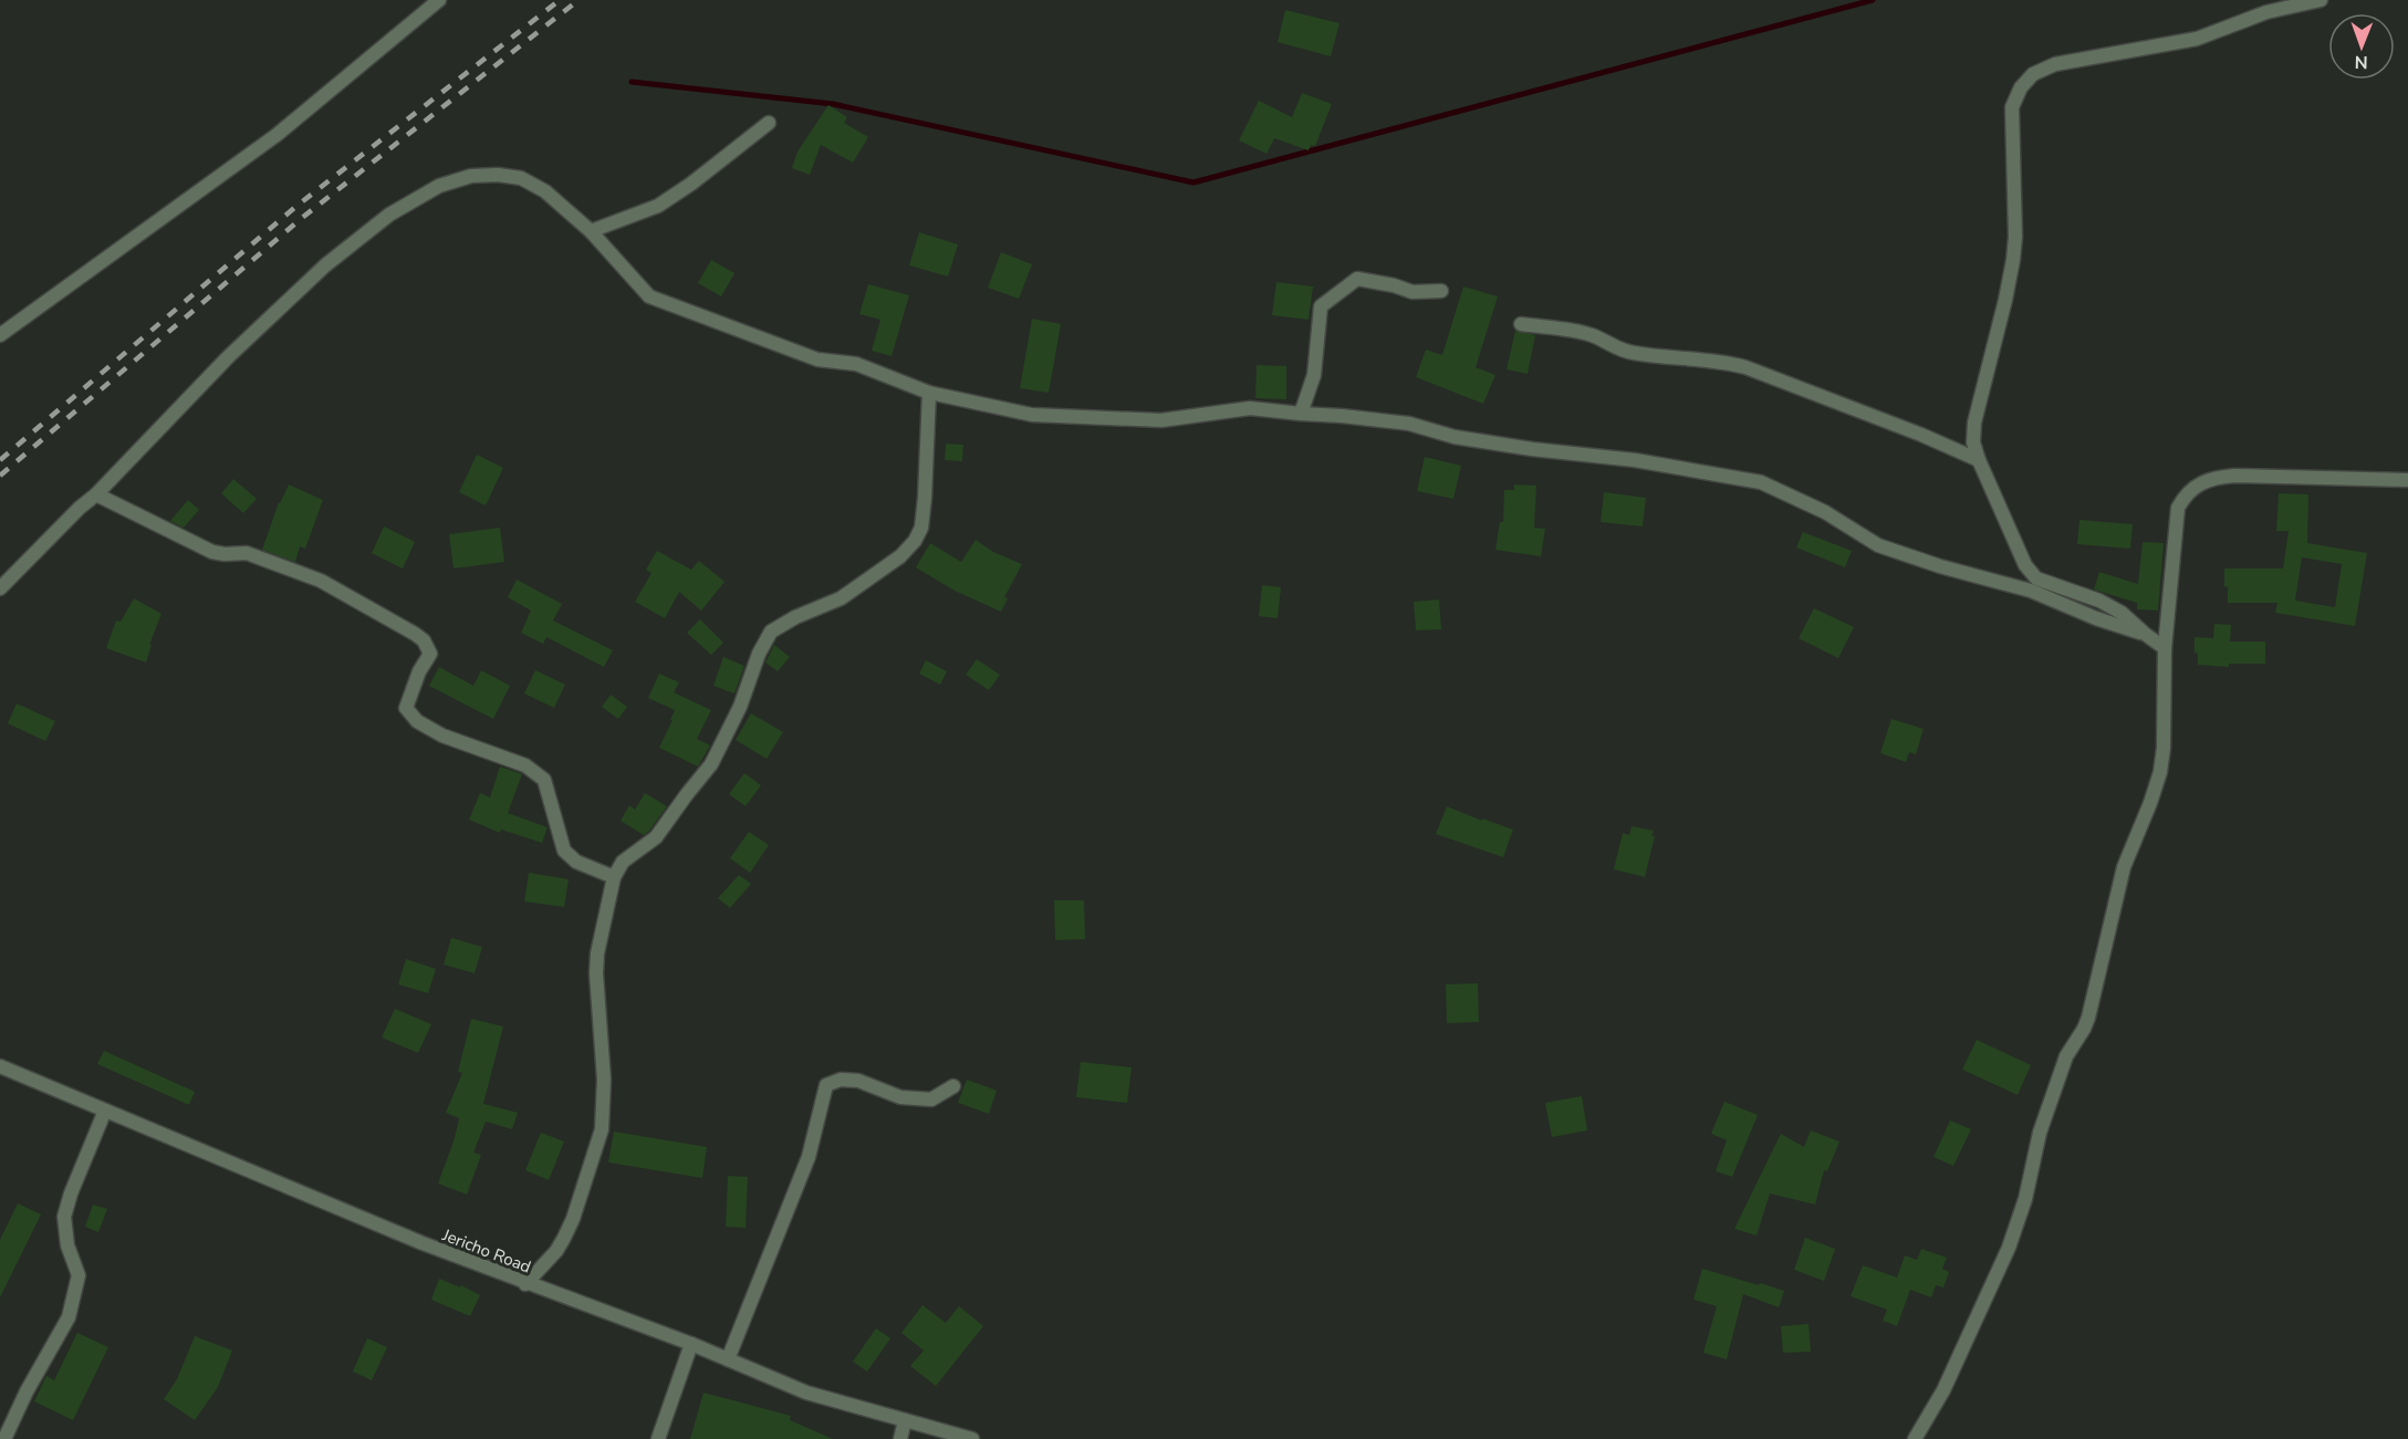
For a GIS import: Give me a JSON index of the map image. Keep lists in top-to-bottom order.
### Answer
{
  "streets": {
    "street": ["Jericho Road"]
  },
  "north": "bottom"
}
